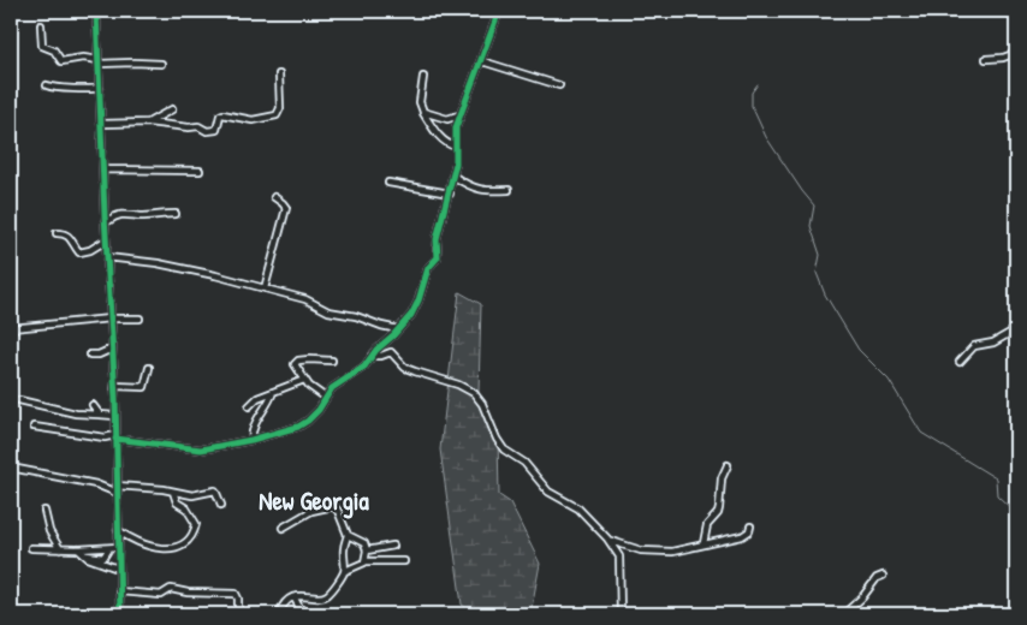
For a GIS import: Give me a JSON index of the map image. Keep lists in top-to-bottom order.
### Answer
{
  "districts": ["New Georgia"]
}
